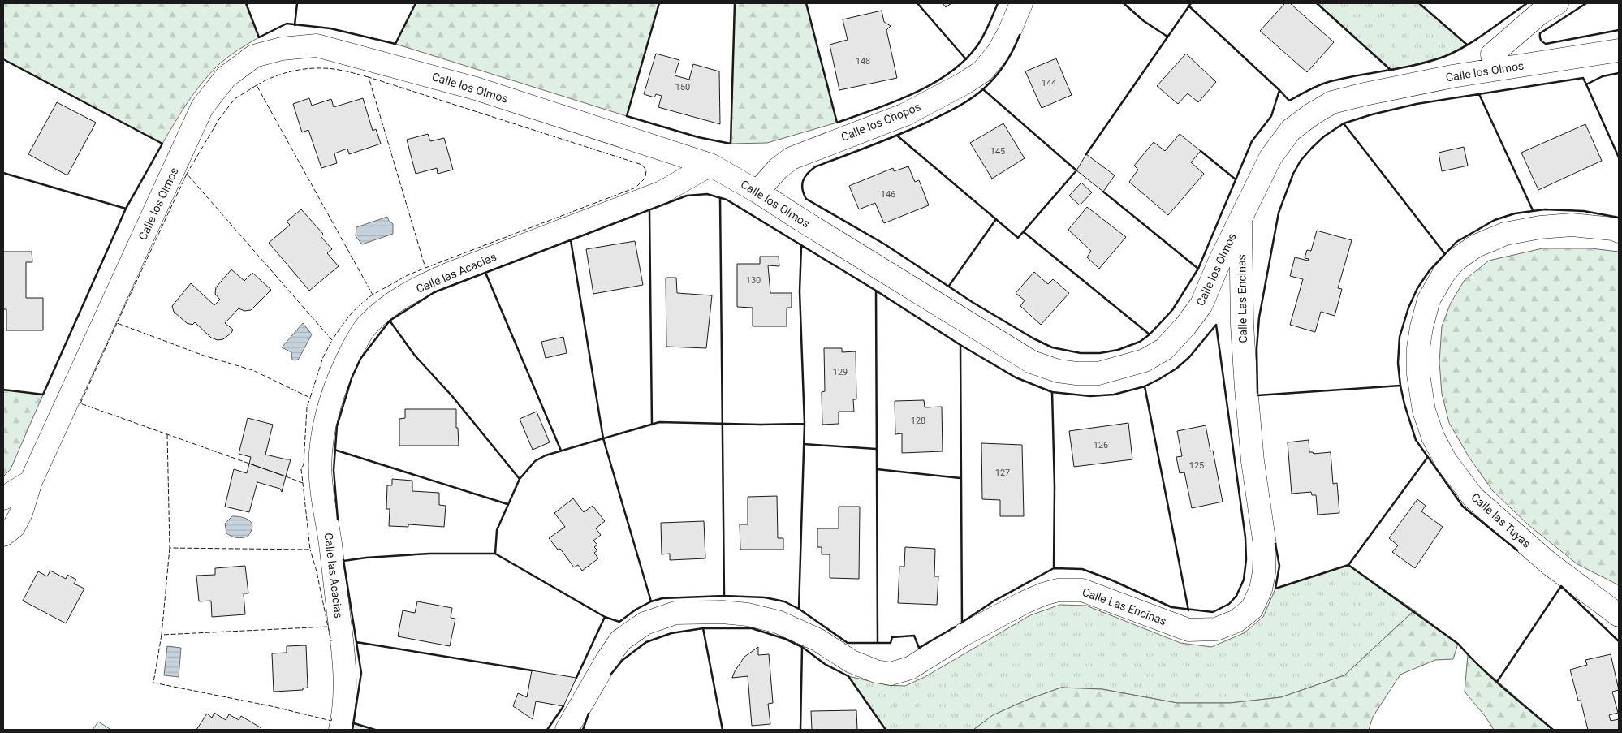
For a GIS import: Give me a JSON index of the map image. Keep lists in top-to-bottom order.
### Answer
{
  "streets": {
    "street": [
      "Calle los Olmos",
      "Calle los Chopos",
      "Calle las Acacias",
      "Calle Las Encinas",
      "Calle las Tuyas"
    ]
  },
  "crossings": [
    ["Calle los Olmos", "Calle los Chopos"],
    ["Calle los Olmos", "Calle las Acacias"],
    ["Calle los Olmos", "Calle Las Encinas"]
  ],
  "house_numbers": [
    "148",
    "144",
    "150",
    "145",
    "146",
    "130",
    "129",
    "128",
    "126",
    "125",
    "127"
  ]
}
